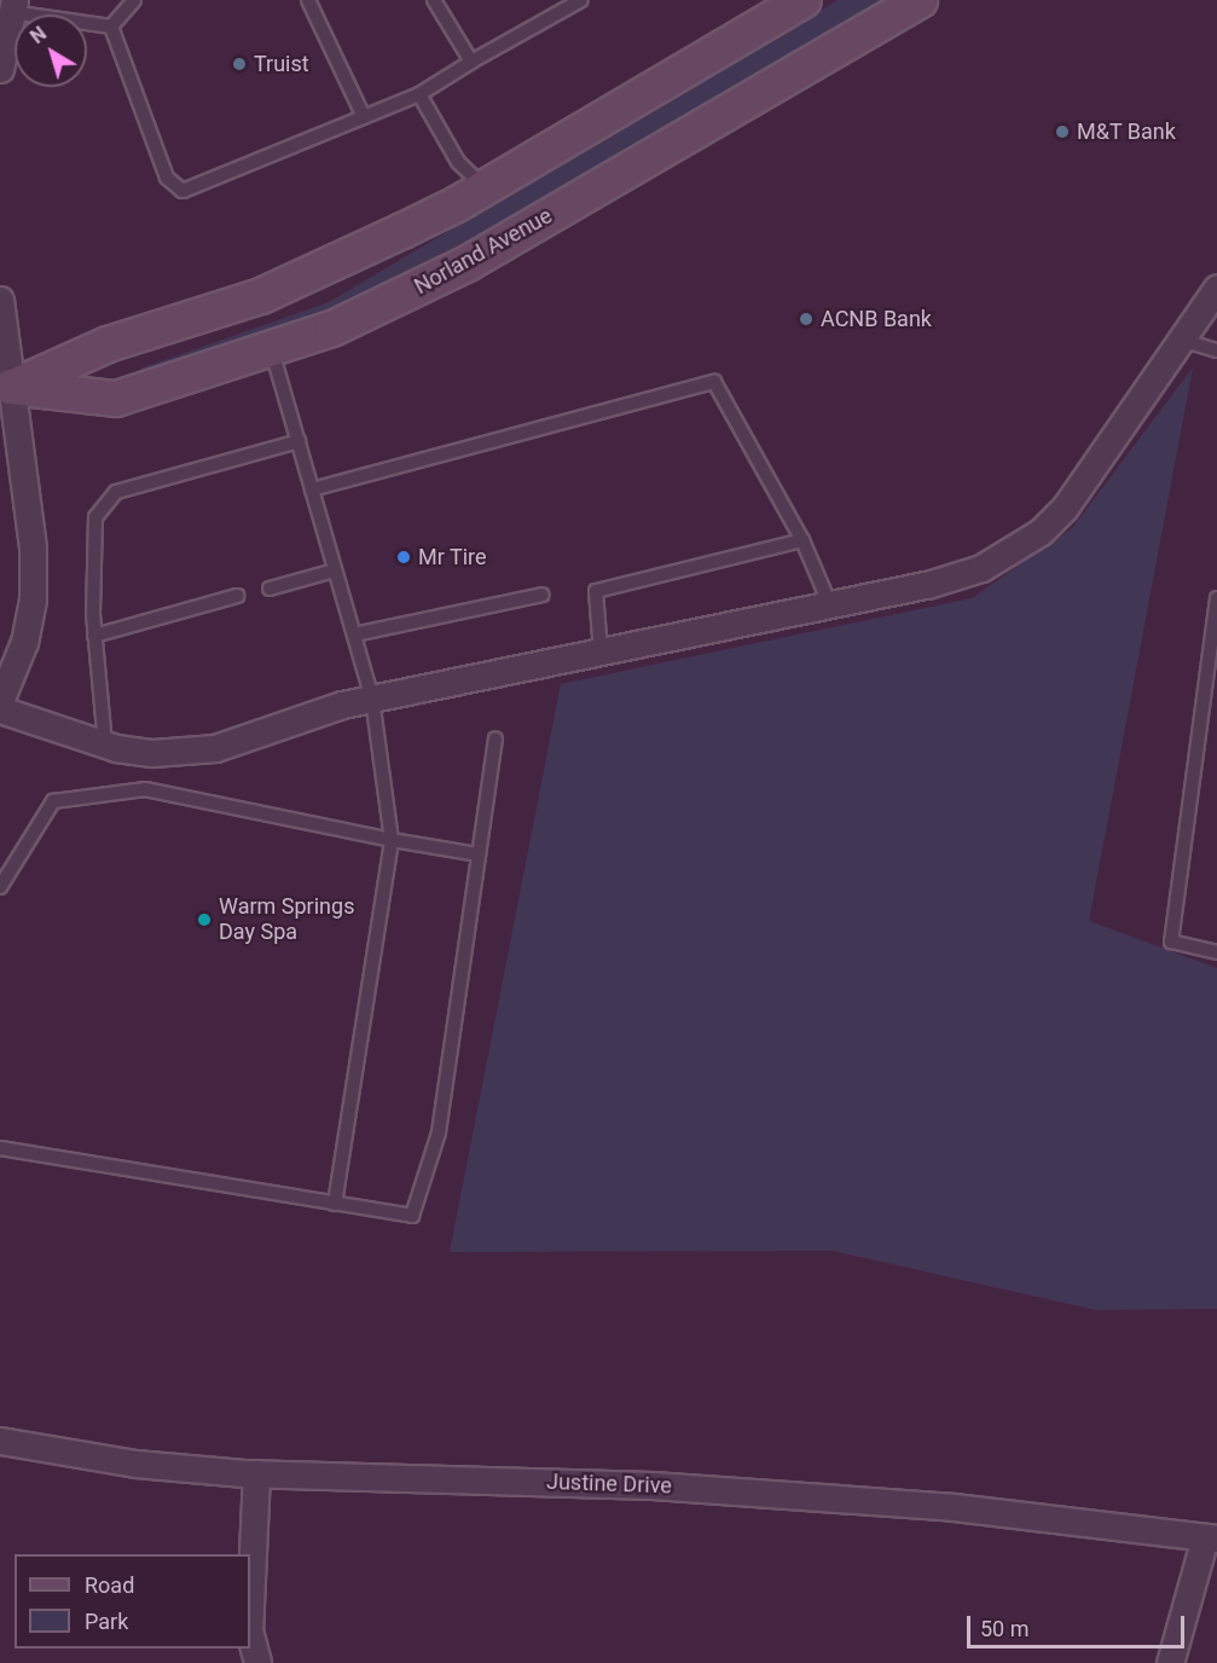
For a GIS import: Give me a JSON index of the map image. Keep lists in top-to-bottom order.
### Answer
{
  "streets": {
    "main road": ["Norland Avenue"],
    "street": ["Justine Drive"]
  },
  "places": [
    "Truist",
    "M&T Bank",
    "ACNB Bank",
    "Mr Tire",
    "Warm Springs Day Spa"
  ],
  "legend": ["Road", "Park"],
  "scale_bar": "50 m",
  "north": "top left"
}
